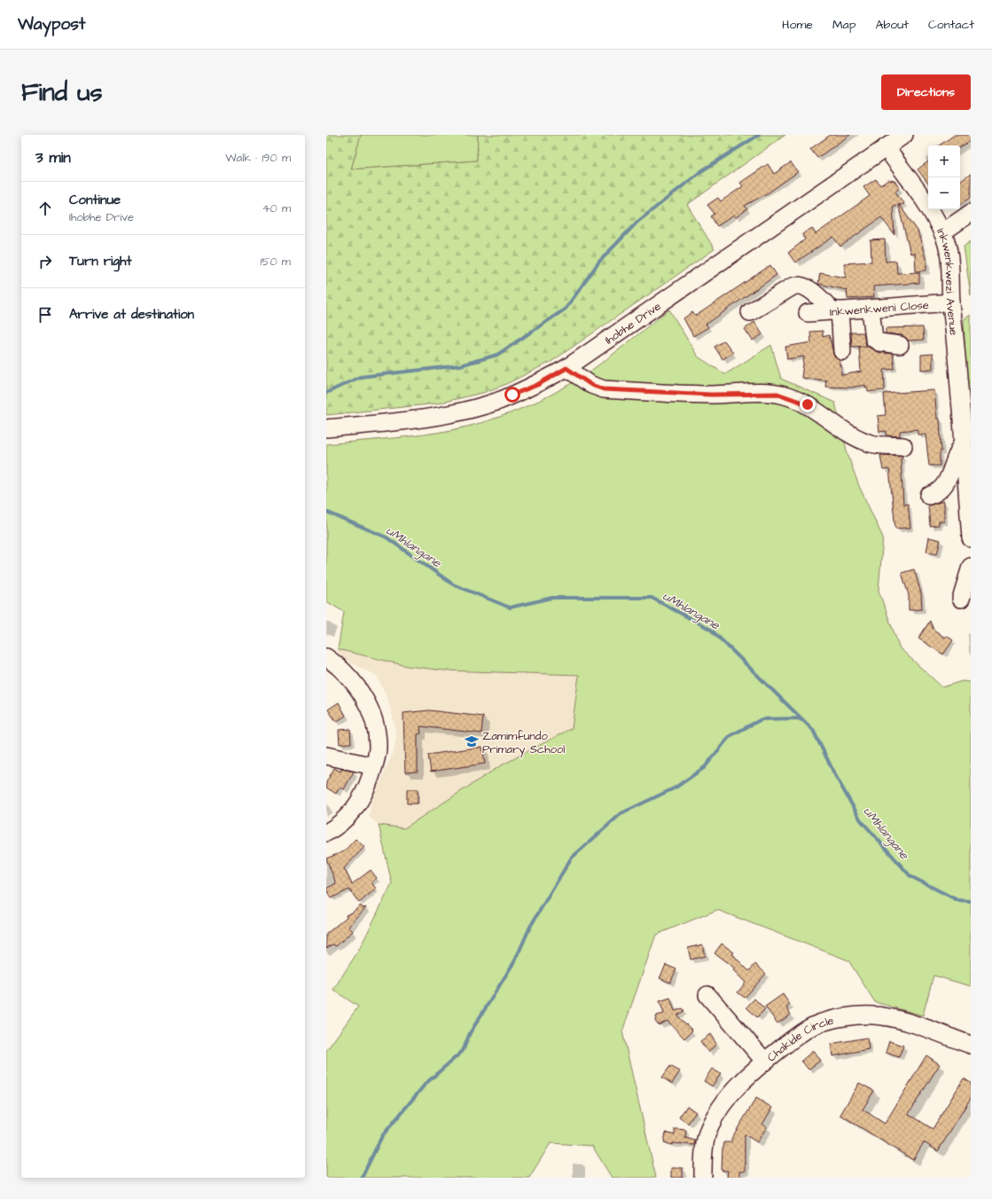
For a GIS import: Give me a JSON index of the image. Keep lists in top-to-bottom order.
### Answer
{
  "streets": {
    "street": [
      "Inkwenkwezi Avenue",
      "Inkwenkweni Close",
      "Ihobhe Drive",
      "Chakide Circle"
    ]
  },
  "crossings": [
    ["Inkwenkwezi Avenue", "Inkwenkweni Close"],
    ["Inkwenkwezi Avenue", "Ihobhe Drive"]
  ],
  "water": ["uMhlangane"],
  "places": {
    "school or university": ["Zamimfundo Primary School"]
  },
  "page": {
    "header": "Waypost",
    "nav": [
      "Home",
      "Map",
      "About",
      "Contact"
    ],
    "buttons": "Directions",
    "title": "Find us",
    "heading": ["3 min", "Walk · 190 m"],
    "map_buttons": ["+", "−"],
    "list": [
      ["Continue", "Ihobhe Drive", "40 m"],
      ["Turn right", "150 m"],
      "Arrive at destination"
    ]
  }
}
